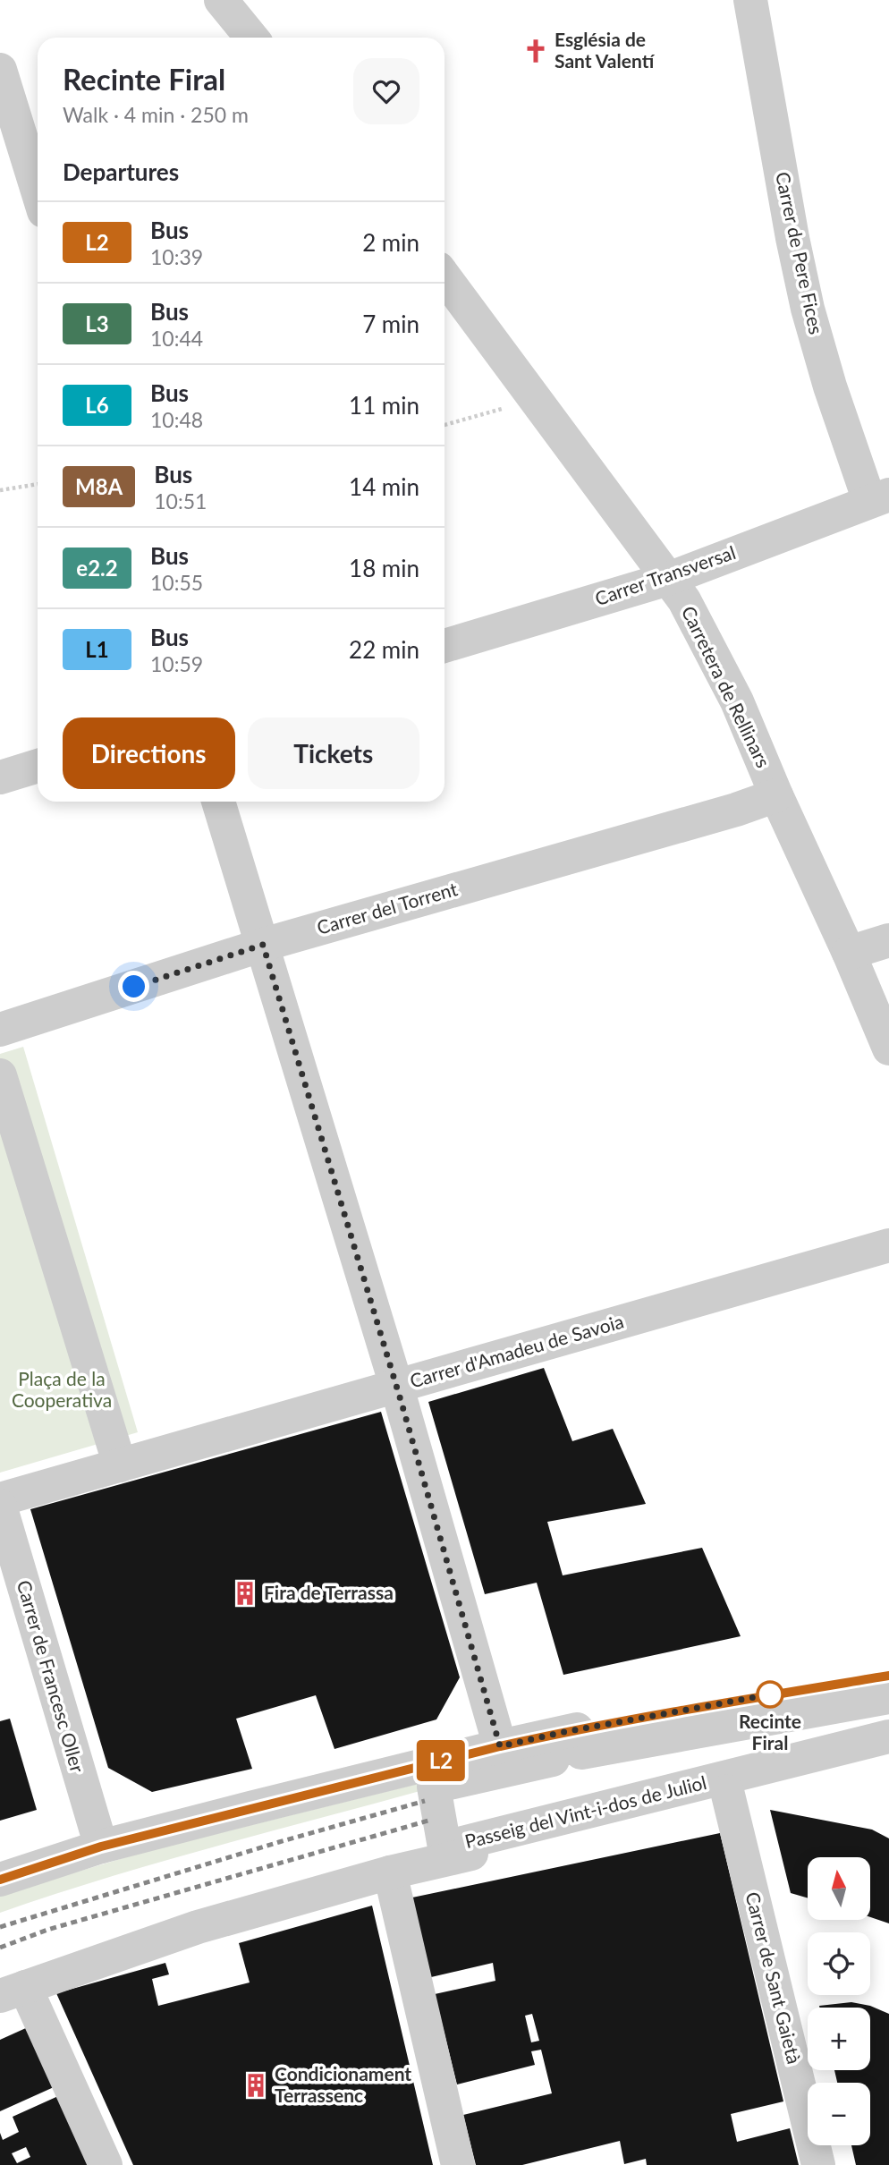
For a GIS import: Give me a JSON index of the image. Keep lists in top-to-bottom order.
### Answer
{
  "streets": {
    "street": [
      "Carrer de Pere Fices",
      "Carrer Transversal",
      "Carretera de Rellinars",
      "Carrer del Torrent",
      "Carrer d'Amadeu de Savoia",
      "Carrer de Francesc Oller",
      "Passeig del Vint-i-dos de Juliol",
      "Carrer de Sant Gaietà"
    ]
  },
  "crossings": [
    ["Carrer de Pere Fices", "Carrer Transversal"],
    ["Carrer Transversal", "Carretera de Rellinars"],
    ["Carretera de Rellinars", "Carrer del Torrent"],
    ["Passeig del Vint-i-dos de Juliol", "Carrer de Sant Gaietà"]
  ],
  "parks": ["Plaça de la Cooperativa"],
  "places": {
    "church": ["Església de Sant Valentí"],
    "building": ["Fira de Terrassa", "Condicionament Terrassenc"],
    "other": ["Recinte Firal"]
  },
  "lines": ["bus line L2"],
  "north": "top",
  "page": {
    "on_map": "L2",
    "heading": [
      ["Recinte Firal", "Walk · 4 min · 250 m"],
      "Departures"
    ],
    "list": [
      {
        "mark": "L2",
        "name": "Bus",
        "note": "10:39",
        "value": "2 min"
      },
      {
        "mark": "L3",
        "name": "Bus",
        "note": "10:44",
        "value": "7 min"
      },
      {
        "mark": "L6",
        "name": "Bus",
        "note": "10:48",
        "value": "11 min"
      },
      {
        "mark": "M8A",
        "name": "Bus",
        "note": "10:51",
        "value": "14 min"
      },
      {
        "mark": "e2.2",
        "name": "Bus",
        "note": "10:55",
        "value": "18 min"
      },
      {
        "mark": "L1",
        "name": "Bus",
        "note": "10:59",
        "value": "22 min"
      }
    ],
    "buttons": ["Directions", "Tickets"],
    "map_buttons": ["+", "−"]
  }
}
